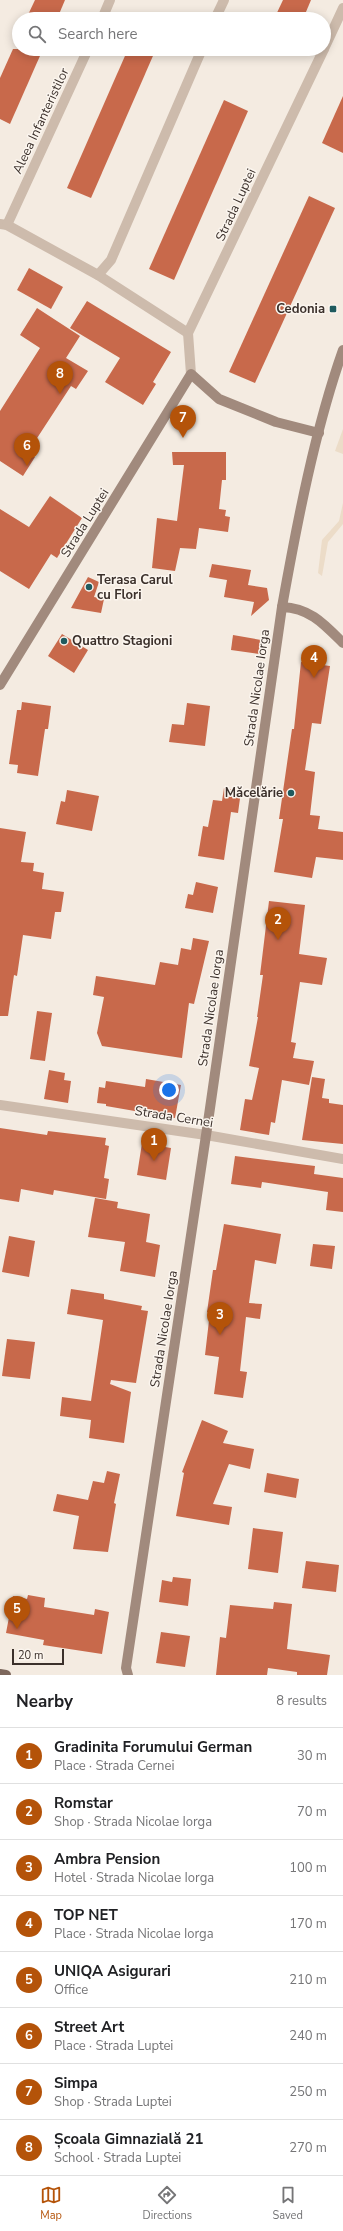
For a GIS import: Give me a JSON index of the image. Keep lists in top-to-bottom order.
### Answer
{
  "streets": {
    "main road": ["Strada Luptei", "Strada Nicolae Iorga"],
    "street": ["Aleea Infanteristilor", "Strada Cernei"]
  },
  "crossings": [
    ["Strada Nicolae Iorga", "Strada Cernei"]
  ],
  "places": {
    "transit": ["Cedonia"],
    "other": ["Terasa Carul cu Flori", "Quattro Stagioni", "Măcelărie"]
  },
  "scale_bar": "20 m",
  "page": {
    "search": "Search here",
    "pins": [
      "8",
      "7",
      "6",
      "4",
      "2",
      "1",
      "3",
      "5"
    ],
    "scale": "20 m",
    "heading": ["Nearby", "8 results"],
    "list": [
      {
        "mark": "1",
        "name": "Gradinita Forumului German",
        "note": "Place · Strada Cernei",
        "value": "30 m"
      },
      {
        "mark": "2",
        "name": "Romstar",
        "note": "Shop · Strada Nicolae Iorga",
        "value": "70 m"
      },
      {
        "mark": "3",
        "name": "Ambra Pension",
        "note": "Hotel · Strada Nicolae Iorga",
        "value": "100 m"
      },
      {
        "mark": "4",
        "name": "TOP NET",
        "note": "Place · Strada Nicolae Iorga",
        "value": "170 m"
      },
      {
        "mark": "5",
        "name": "UNIQA Asigurari",
        "note": "Office",
        "value": "210 m"
      },
      {
        "mark": "6",
        "name": "Street Art",
        "note": "Place · Strada Luptei",
        "value": "240 m"
      },
      {
        "mark": "7",
        "name": "Simpa",
        "note": "Shop · Strada Luptei",
        "value": "250 m"
      },
      {
        "mark": "8",
        "name": "Școala Gimnazială 21",
        "note": "School · Strada Luptei",
        "value": "270 m"
      }
    ],
    "nav": ["Map", "Directions", "Saved"]
  }
}
